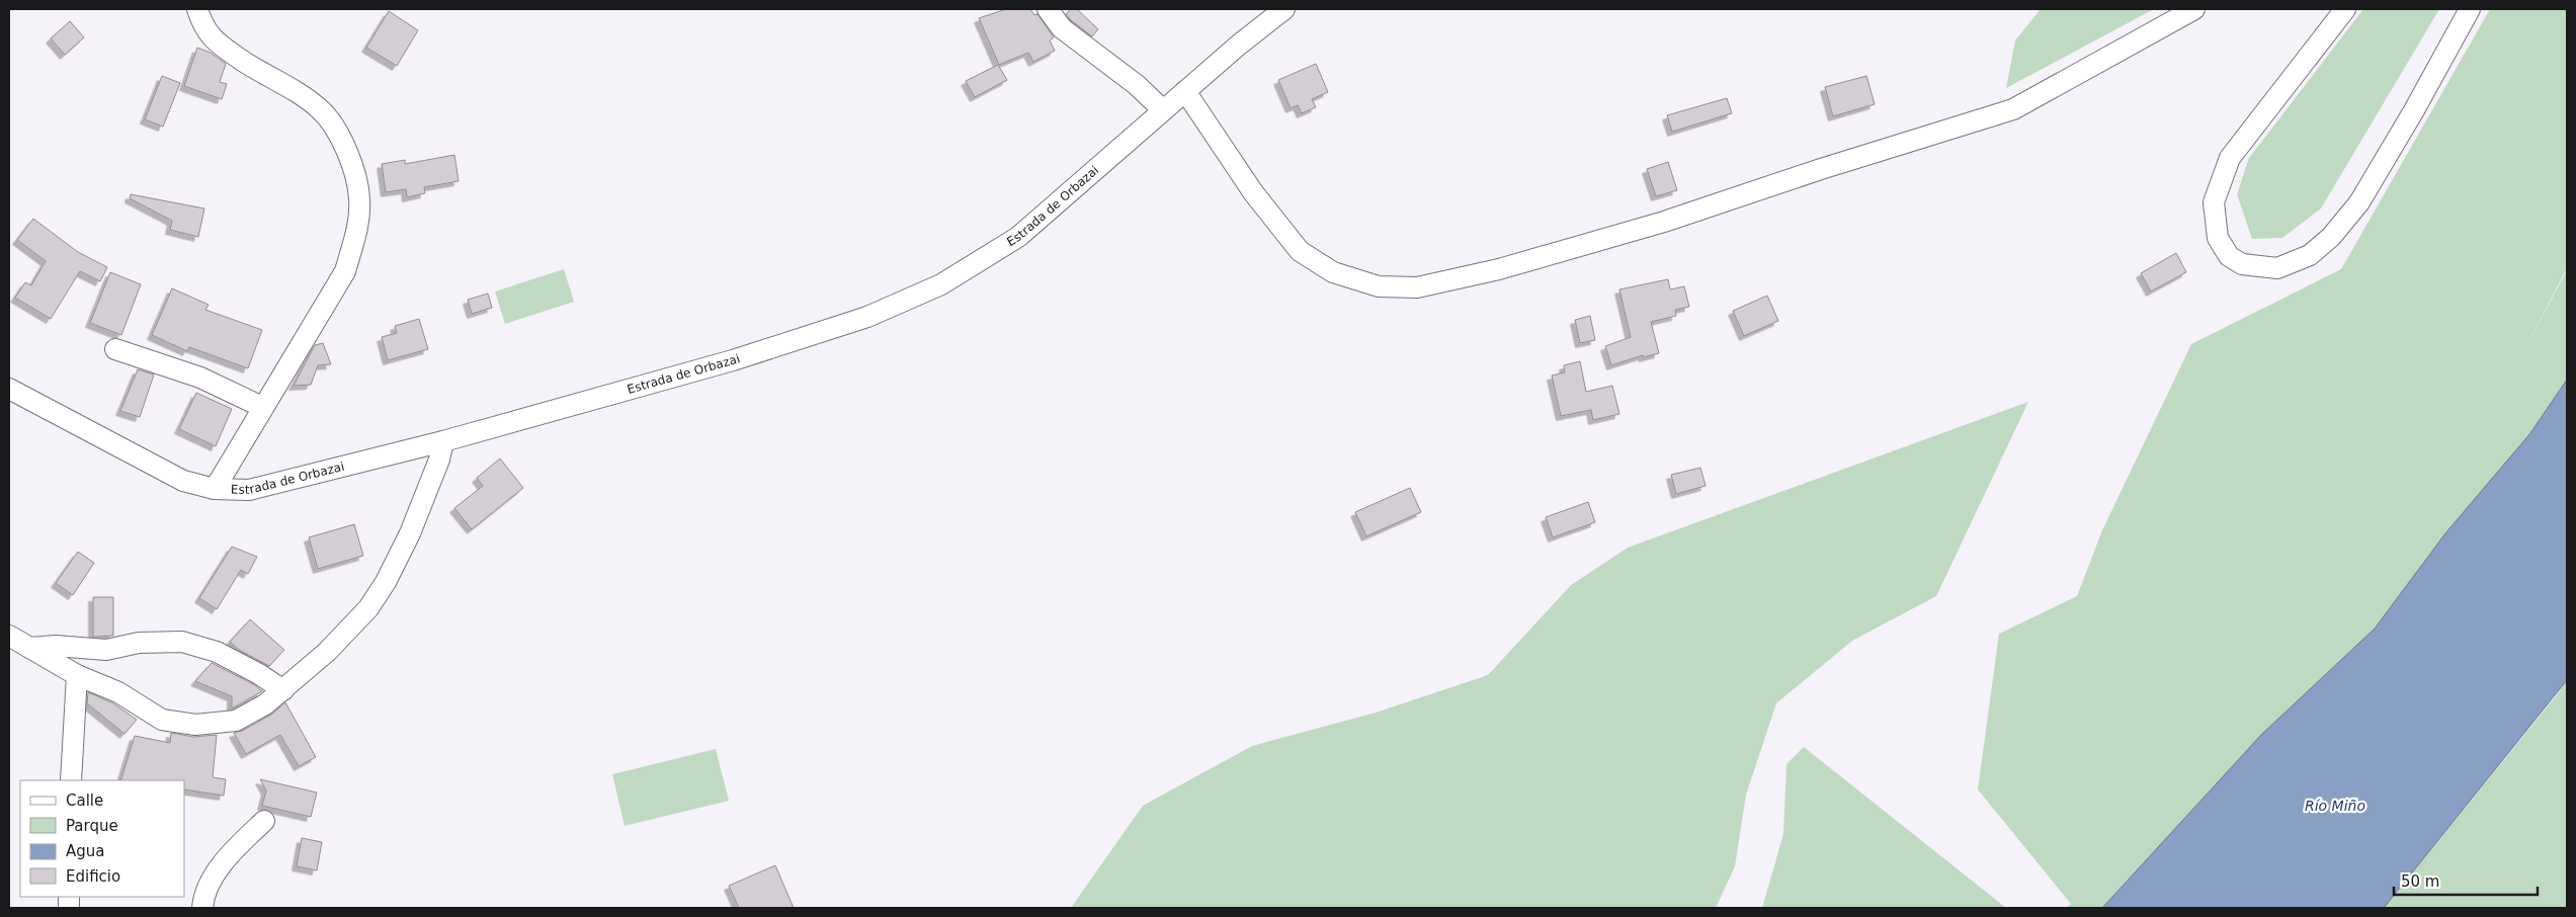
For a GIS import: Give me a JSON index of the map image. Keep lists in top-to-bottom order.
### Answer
{
  "streets": {
    "street": ["Estrada de Orbazai"]
  },
  "water": ["Río Miño"],
  "legend": [
    "Calle",
    "Parque",
    "Agua",
    "Edificio"
  ],
  "scale_bar": "50 m"
}
